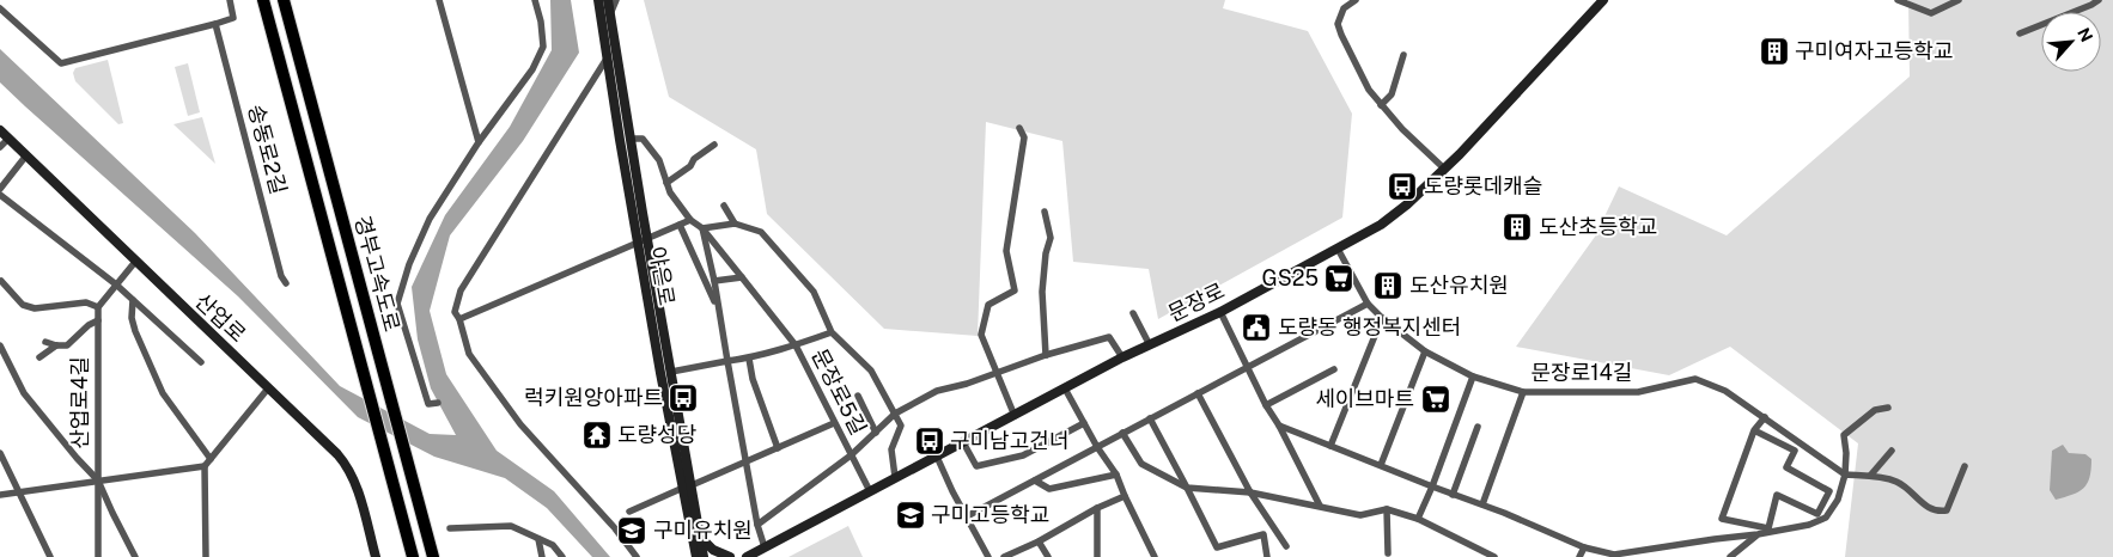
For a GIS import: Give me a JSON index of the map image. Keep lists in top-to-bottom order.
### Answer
{
  "streets": {
    "highway": ["경부고속도로"],
    "street": [
      "송동로2길",
      "야은로",
      "문장로",
      "산업로",
      "문장로14길",
      "문장로5길",
      "산업로4길"
    ]
  },
  "crossings": [
    ["야은로", "문장로5길"],
    ["문장로", "문장로14길"],
    ["문장로", "문장로5길"]
  ],
  "places": {
    "building": ["구미여자고등학교", "도산초등학교", "도산유치원"],
    "bus stop": ["도량롯데캐슬", "럭키원앙아파트", "구미남고건너"],
    "supermarket": ["GS25", "세이브마트"],
    "public building": ["도량동 행정복지센터"],
    "temple": ["도량성당"],
    "school or university": ["구미고등학교", "구미유치원"]
  },
  "north": "top right"
}
